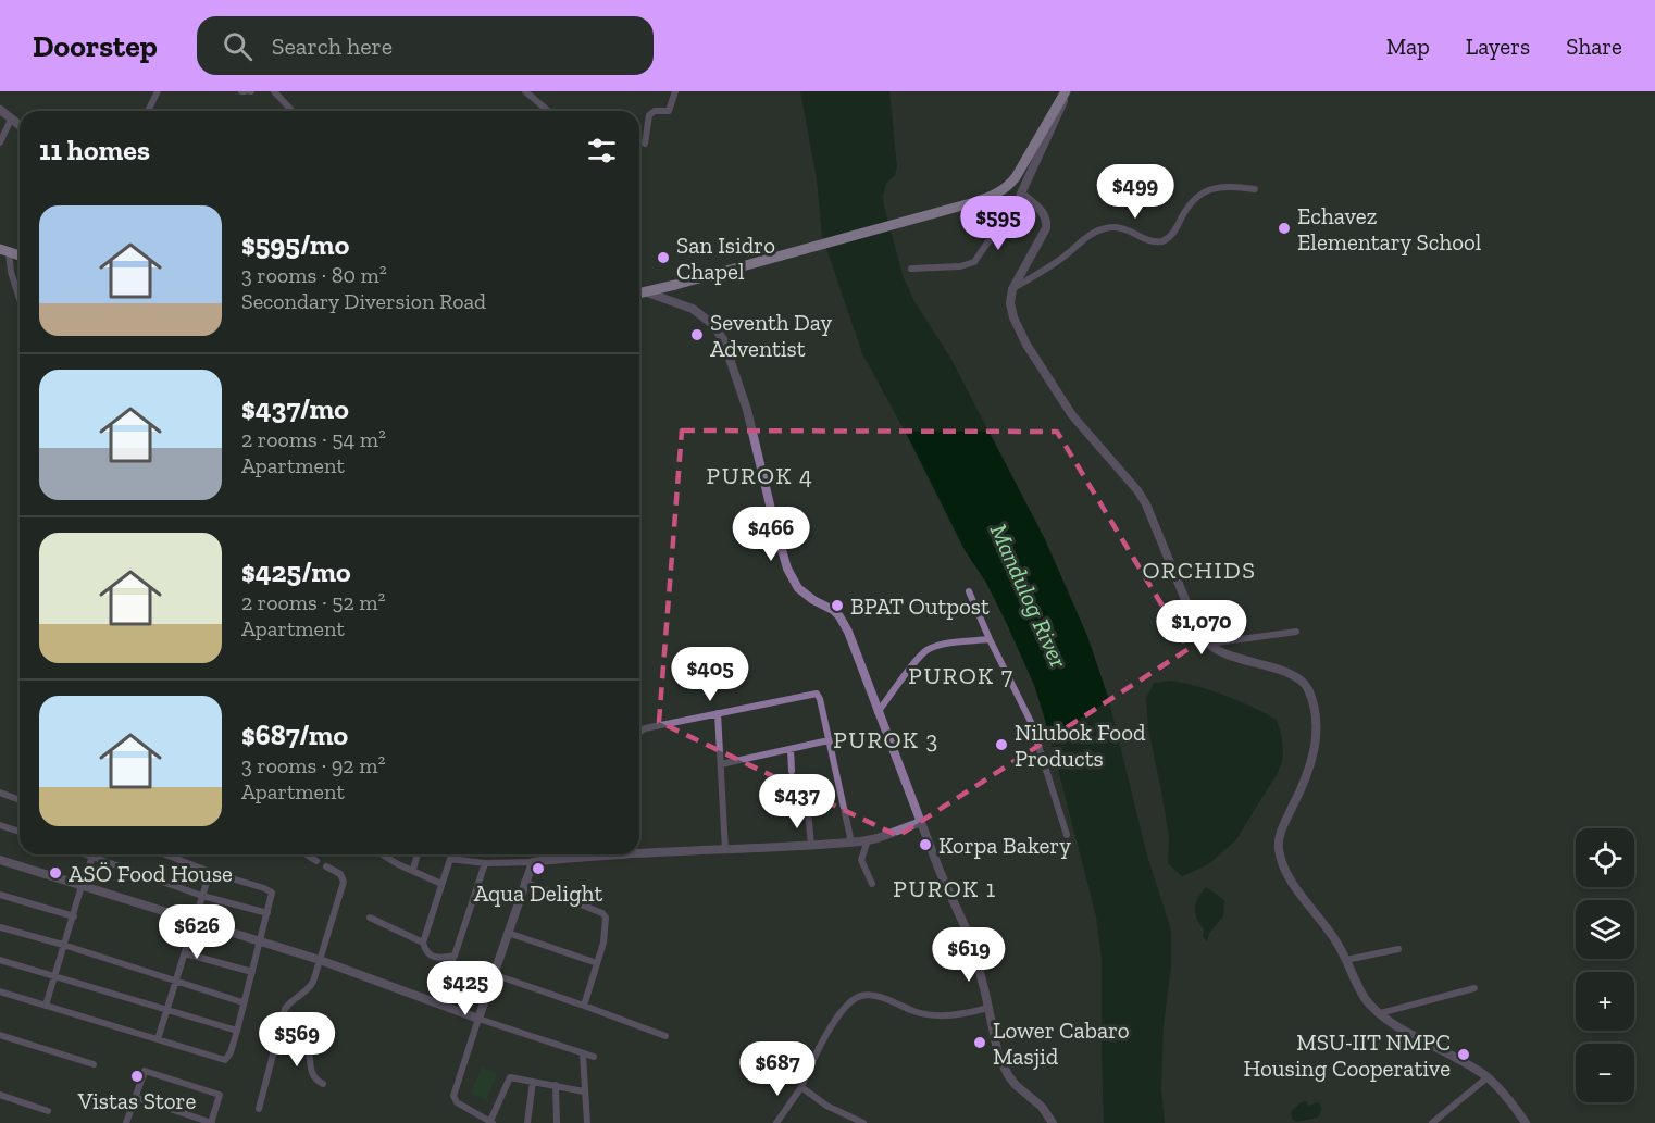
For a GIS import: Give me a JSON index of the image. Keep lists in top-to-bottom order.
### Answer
{
  "districts": [
    "PUROK 4",
    "ORCHIDS",
    "PUROK 7",
    "PUROK 3",
    "PUROK 1"
  ],
  "water": ["Mandulog River"],
  "places": [
    "Echavez Elementary School",
    "San Isidro Chapel",
    "Seventh Day Adventist",
    "BPAT Outpost",
    "Nilubok Food Products",
    "Korpa Bakery",
    "Aqua Delight",
    "ASÖ Food House",
    "Lower Cabaro Masjid",
    "MSU-IIT NMPC Housing Cooperative",
    "Vistas Store"
  ],
  "page": {
    "header": "Doorstep",
    "search": "Search here",
    "nav": ["Map", "Layers", "Share"],
    "heading": "11 homes",
    "price": [
      "$499",
      "$595",
      "$466",
      "$1,070",
      "$405",
      "$437",
      "$626",
      "$619",
      "$425",
      "$569",
      "$687"
    ],
    "list": [
      {
        "name": "$595/mo",
        "note": "3 rooms · 80 m² · Secondary Diversion Road"
      },
      {
        "name": "$437/mo",
        "note": "2 rooms · 54 m² · Apartment"
      },
      {
        "name": "$425/mo",
        "note": "2 rooms · 52 m² · Apartment"
      },
      {
        "name": "$687/mo",
        "note": "3 rooms · 92 m² · Apartment"
      }
    ],
    "map_buttons": ["+", "−"]
  }
}
